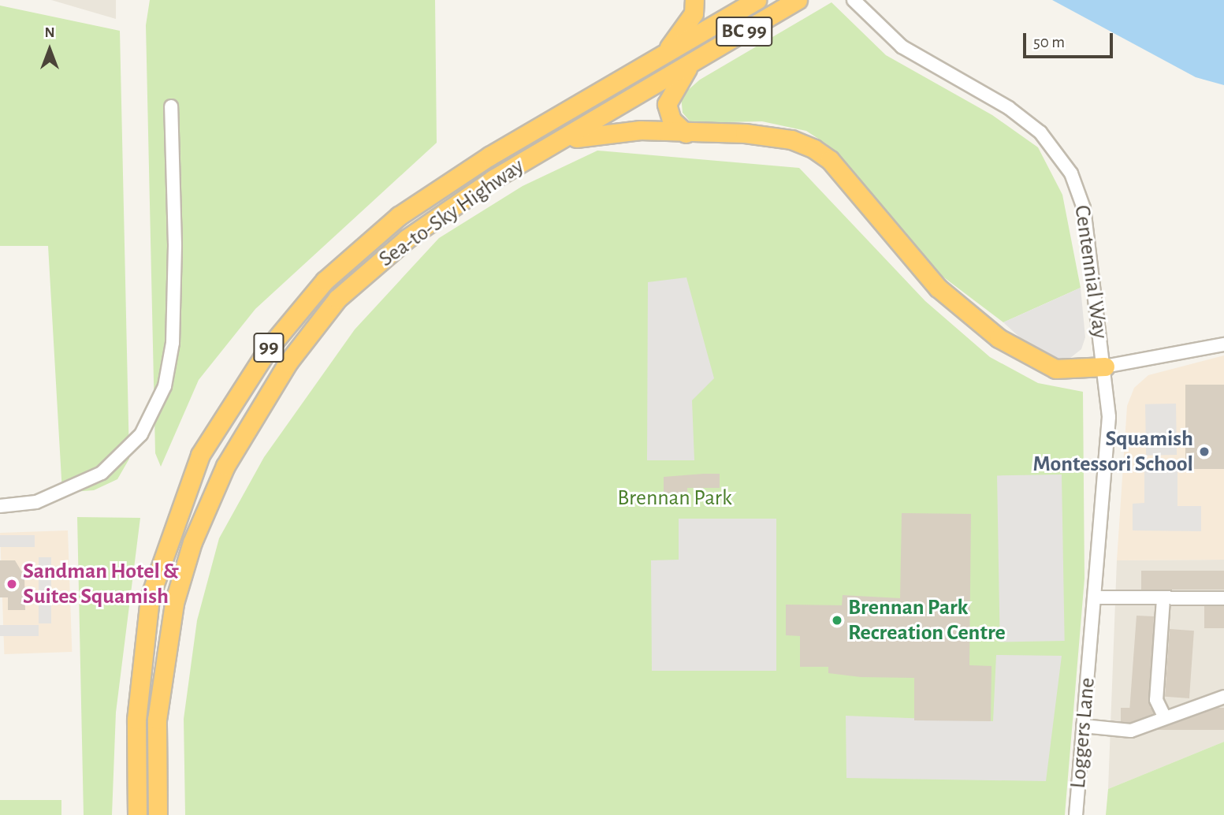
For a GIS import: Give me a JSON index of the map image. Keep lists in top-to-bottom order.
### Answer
{
  "streets": {
    "highway": ["BC 99", "Sea-to-Sky Highway", "99"],
    "street": ["Centennial Way", "Loggers Lane"]
  },
  "crossings": [
    ["Centennial Way", "Loggers Lane"]
  ],
  "parks": ["Brennan Park"],
  "places": ["Squamish Montessori School", "Sandman Hotel & Suites Squamish", "Brennan Park Recreation Centre"],
  "scale_bar": "50 m",
  "north": "top"
}
